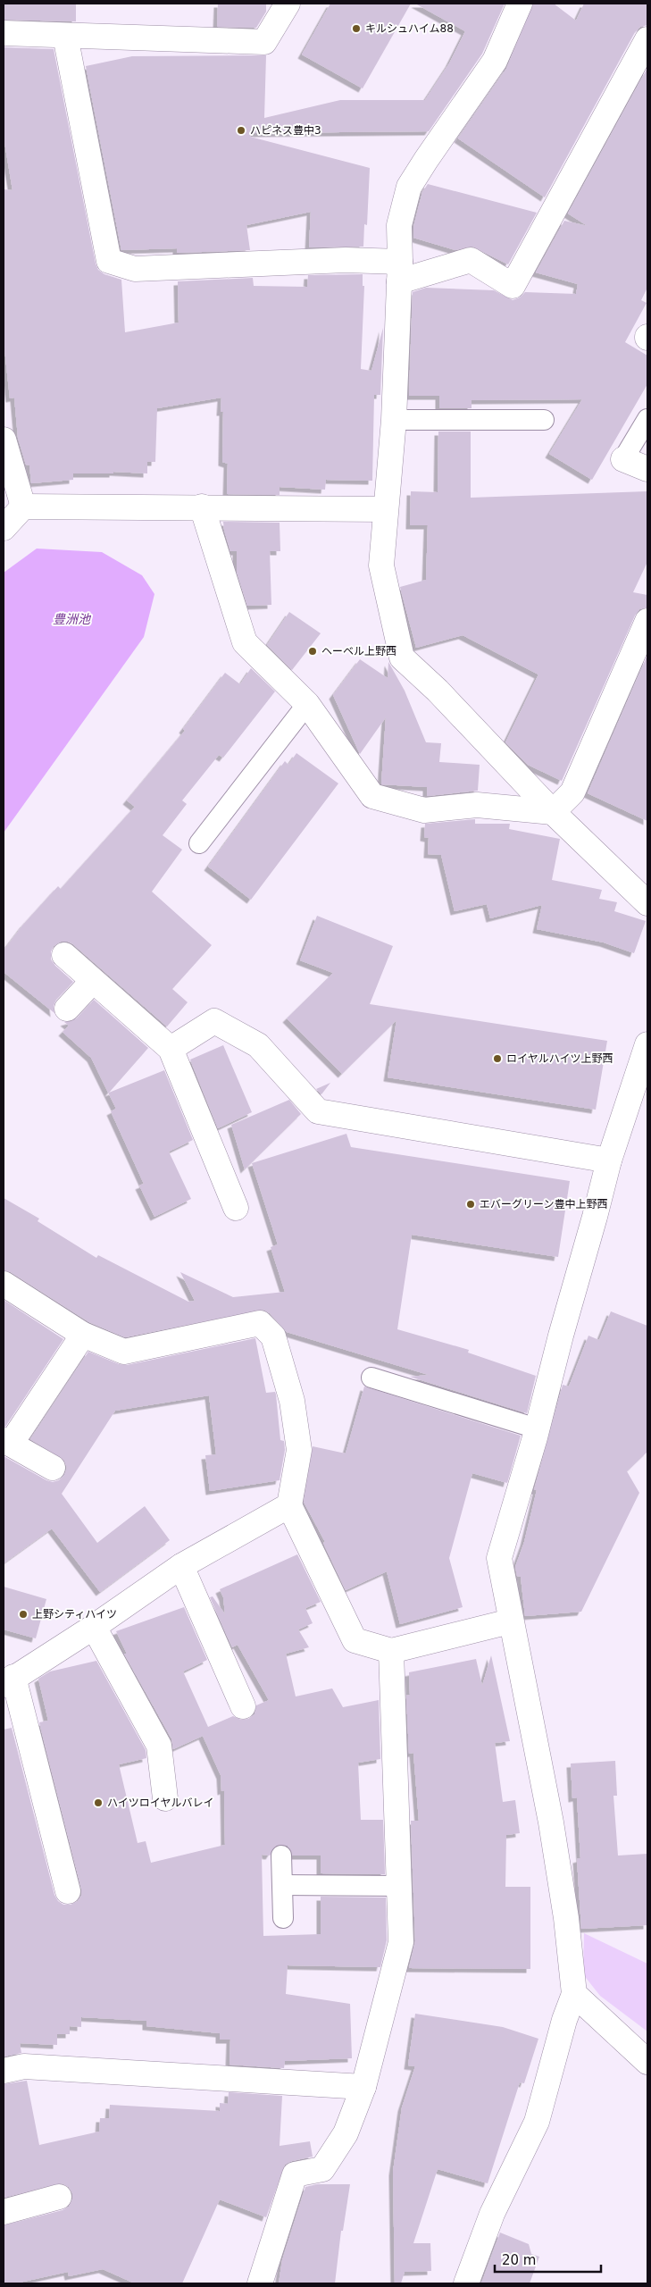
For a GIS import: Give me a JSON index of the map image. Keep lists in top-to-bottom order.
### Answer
{
  "water": ["豊洲池"],
  "places": [
    "キルシュハイム88",
    "ハピネス豊中3",
    "ヘーベル上野西",
    "ロイヤルハイツ上野西",
    "エバーグリーン豊中上野西",
    "上野シティハイツ",
    "ハイツロイヤルバレイ"
  ],
  "scale_bar": "20 m"
}
